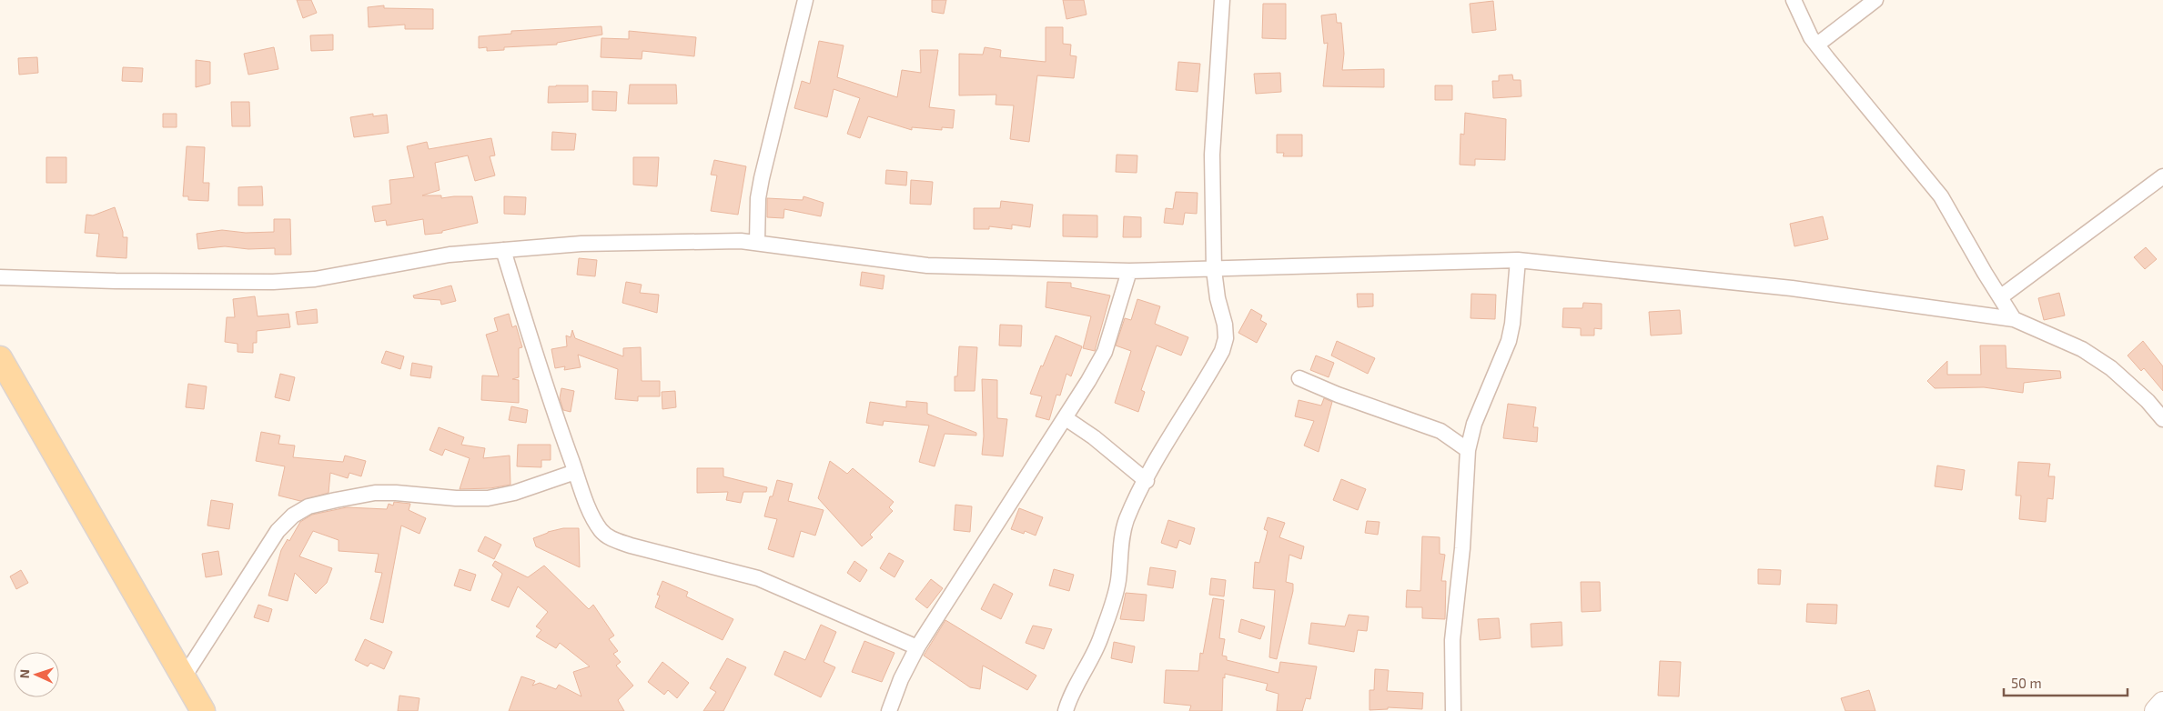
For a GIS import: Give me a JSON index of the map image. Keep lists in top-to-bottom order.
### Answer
{
  "scale_bar": "50 m",
  "north": "left"
}
